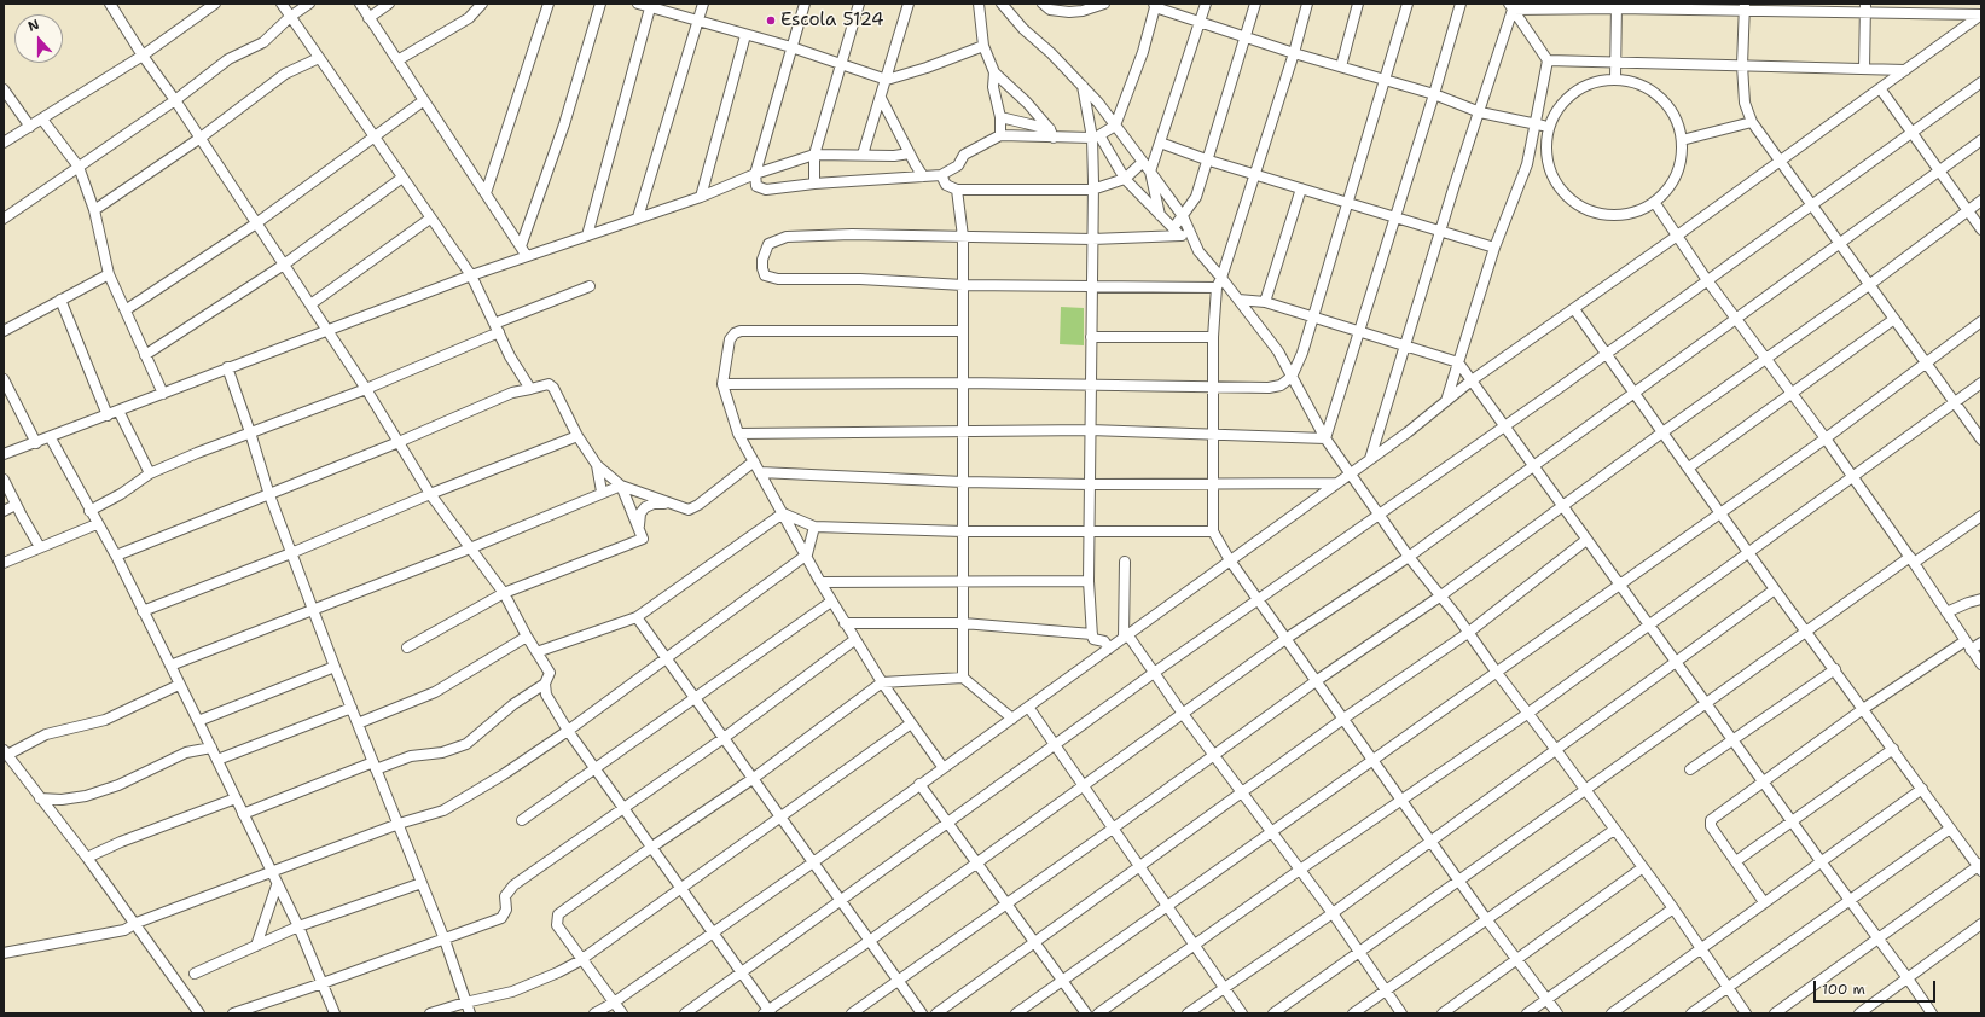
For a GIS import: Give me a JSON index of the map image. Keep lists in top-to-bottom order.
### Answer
{
  "places": ["Escola 5124"],
  "scale_bar": "100 m",
  "north": "top"
}
